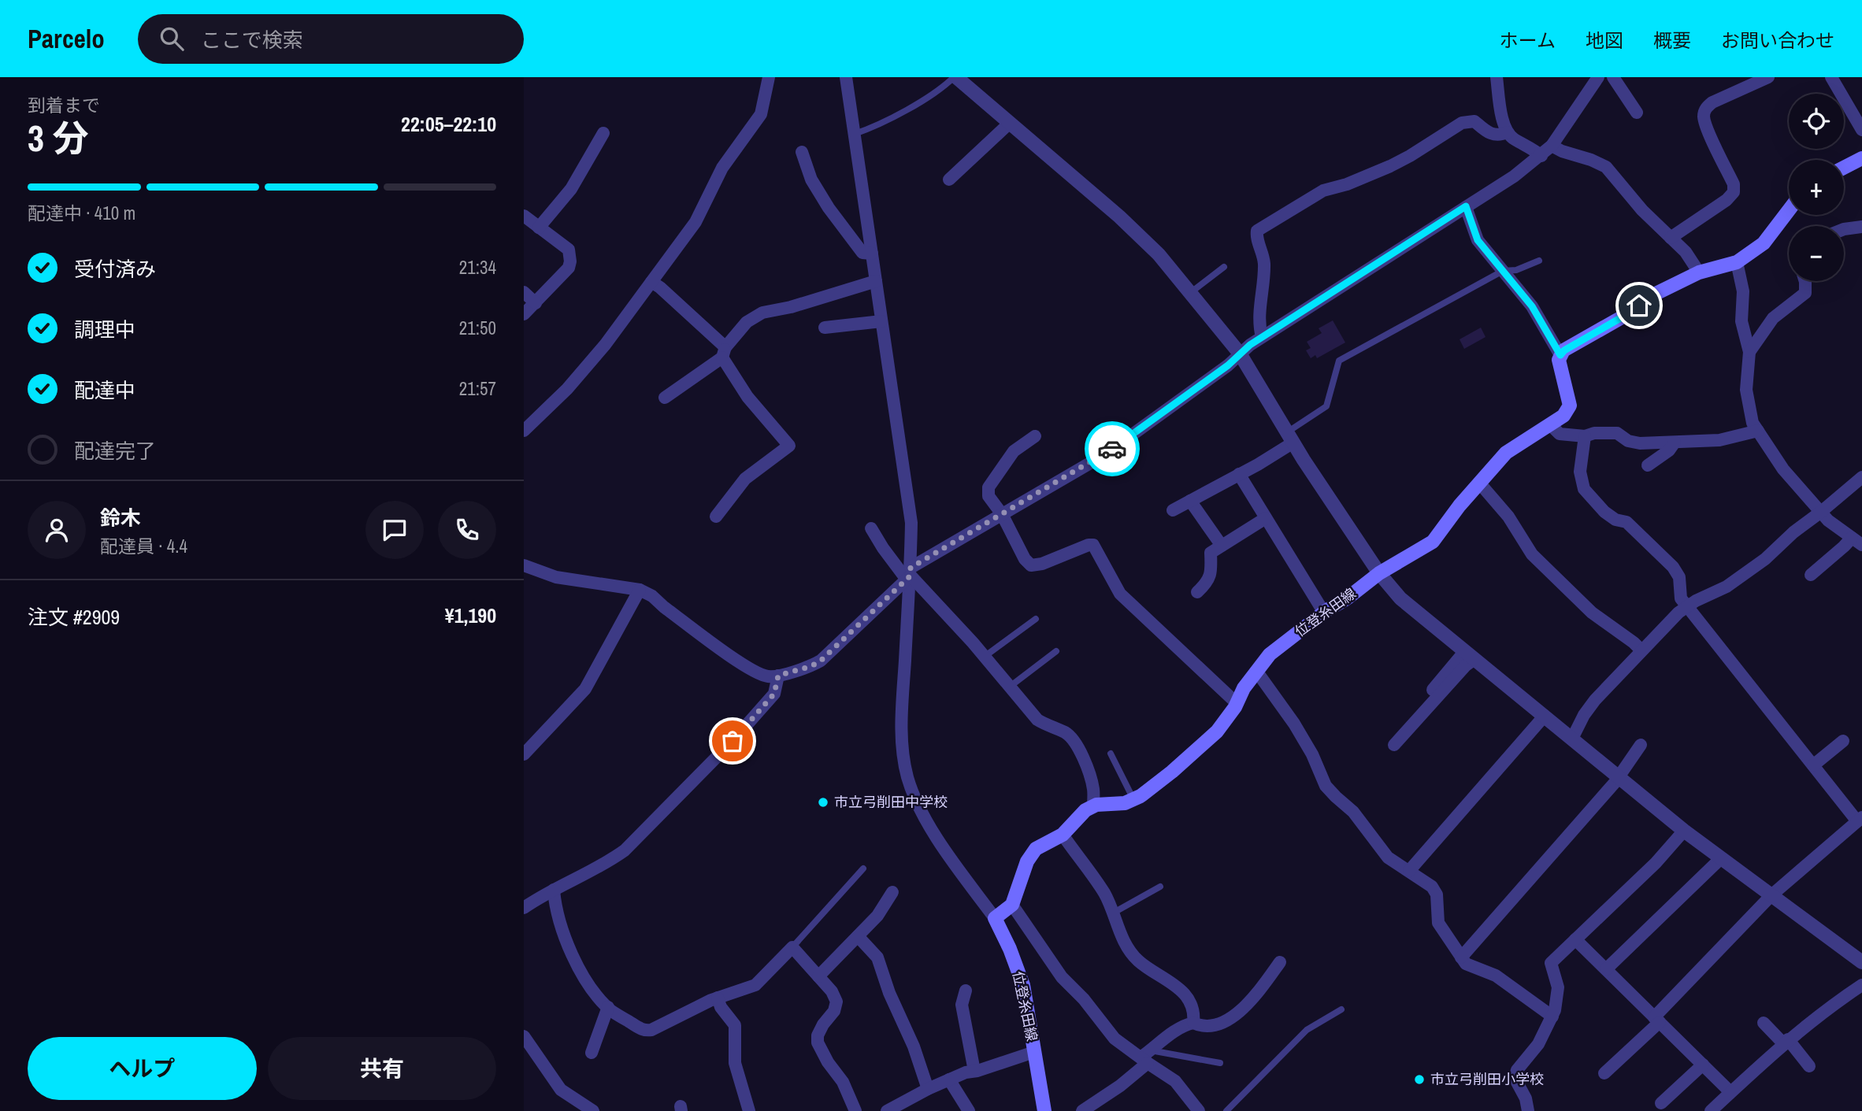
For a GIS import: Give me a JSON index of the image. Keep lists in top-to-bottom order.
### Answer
{
  "streets": {
    "main road": ["位登糸田線"]
  },
  "places": ["市立弓削田中学校", "市立弓削田小学校"],
  "page": {
    "header": "Parcelo",
    "search": "ここで検索",
    "nav": [
      "ホーム",
      "地図",
      "概要",
      "お問い合わせ"
    ],
    "heading": ["3 分", "到着まで", "22:05–22:10"],
    "panel": [
      "鈴木",
      "配達員 · 4.4",
      "注文 #2909",
      "¥1,190"
    ],
    "map_buttons": ["+", "−"],
    "bar": "配達中 · 410 m",
    "list": [
      ["受付済み", "21:34"],
      ["調理中", "21:50"],
      ["配達中", "21:57"],
      "配達完了"
    ],
    "buttons": ["ヘルプ", "共有"]
  }
}
